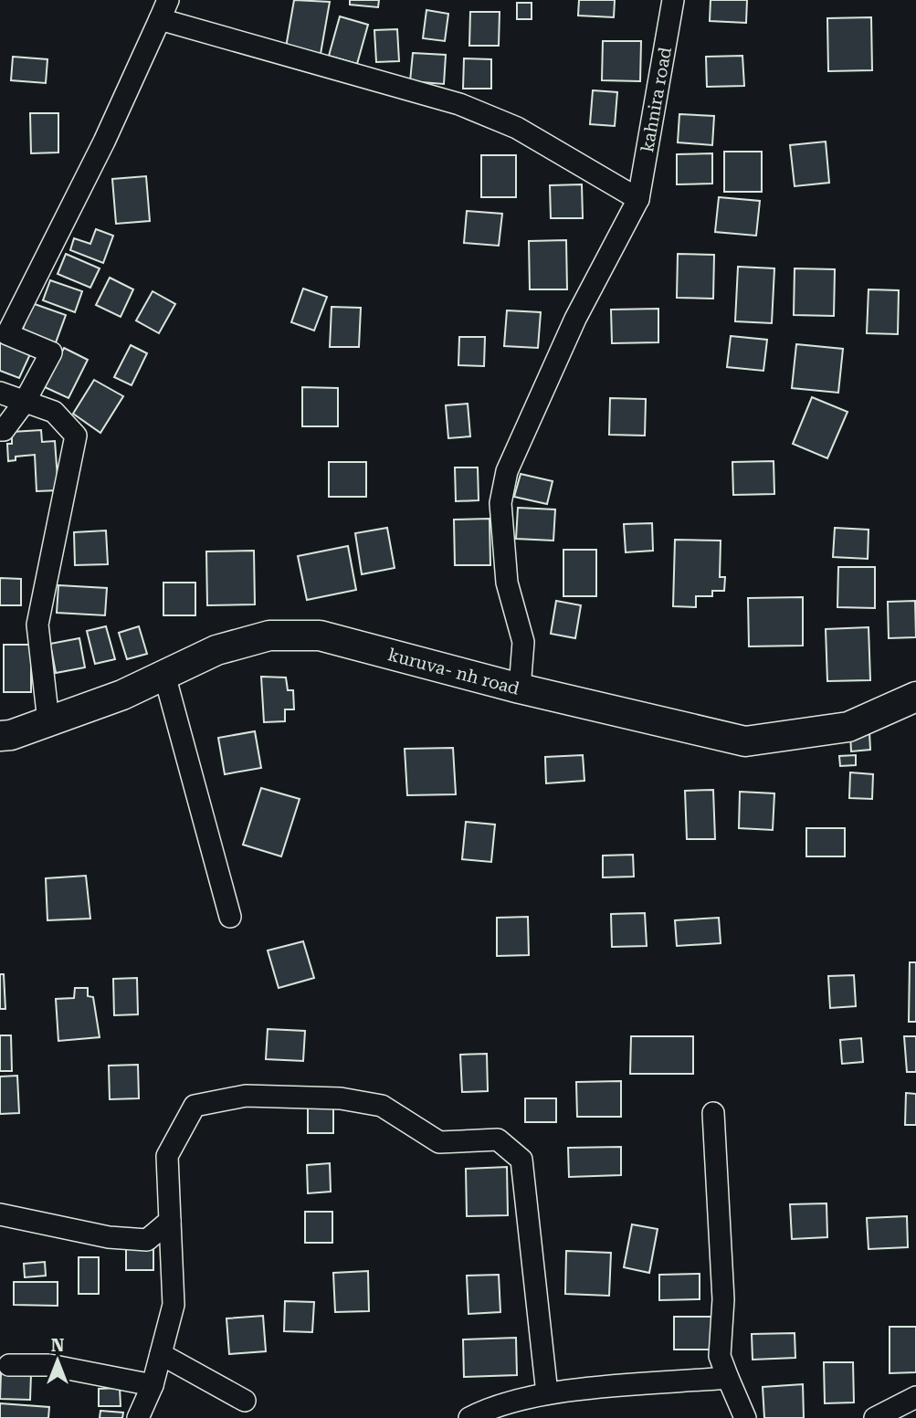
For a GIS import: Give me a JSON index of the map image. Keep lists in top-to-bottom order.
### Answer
{
  "streets": {
    "main road": ["kuruva- nh road"],
    "street": ["kahnira road"]
  },
  "crossings": [
    ["kahnira road", "kuruva- nh road"]
  ],
  "north": "top"
}
